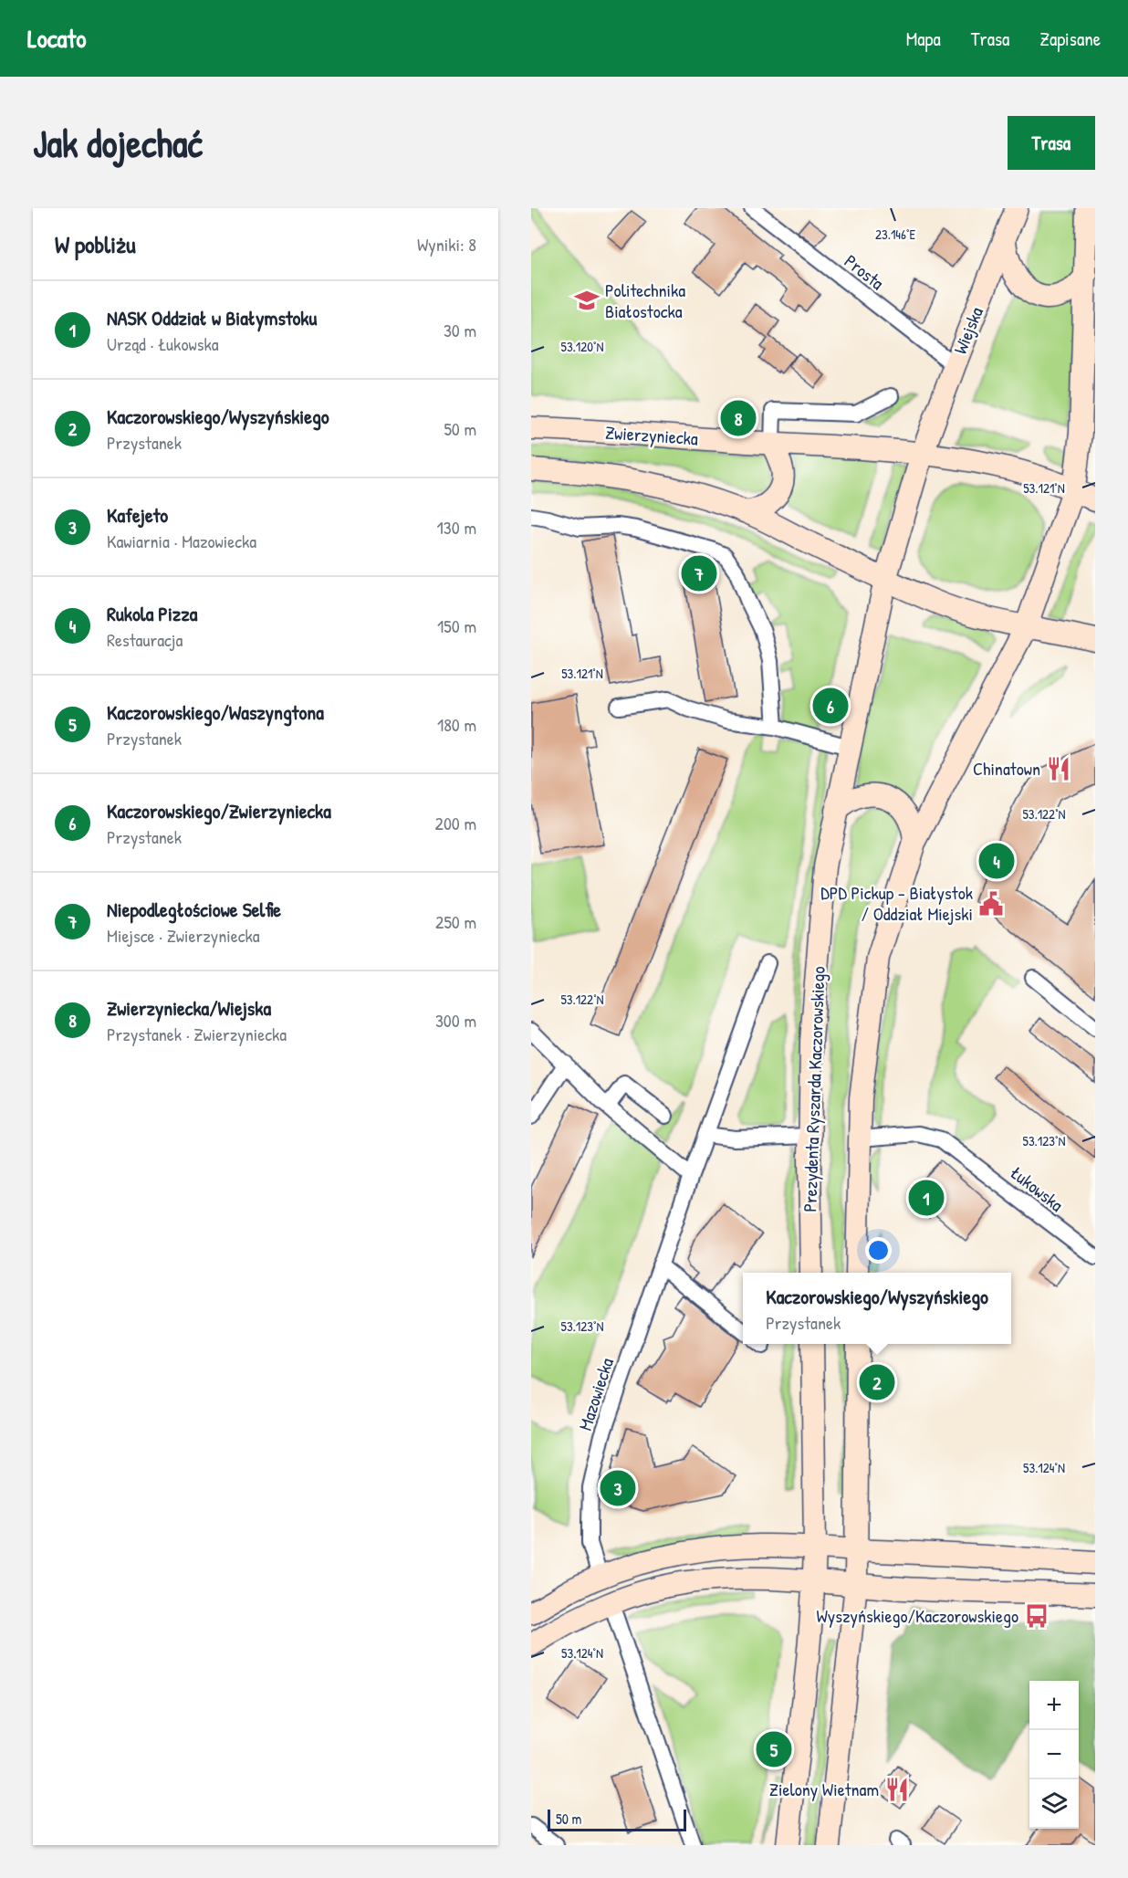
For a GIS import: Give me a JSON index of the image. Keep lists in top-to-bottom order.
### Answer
{
  "streets": {
    "main road": ["Wiejska", "Zwierzyniecka", "Prezydenta Ryszarda Kaczorowskiego"],
    "street": ["Prosta", "Łukowska", "Mazowiecka"]
  },
  "crossings": [
    ["Prosta", "Wiejska"],
    ["Wiejska", "Zwierzyniecka"],
    ["Wiejska", "Prezydenta Ryszarda Kaczorowskiego"]
  ],
  "places": {
    "school or university": ["Politechnika Białostocka"],
    "restaurant": ["Chinatown", "Zielony Wietnam"],
    "public building": ["DPD Pickup - Białystok / Oddział Miejski"],
    "bus stop": ["Wyszyńskiego/Kaczorowskiego"]
  },
  "scale_bar": "50 m",
  "page": {
    "header": "Locato",
    "nav": ["Mapa", "Trasa", "Zapisane"],
    "buttons": "Trasa",
    "title": "Jak dojechać",
    "heading": ["W pobliżu", "Wyniki: 8"],
    "list": [
      {
        "mark": "1",
        "name": "NASK Oddział w Białymstoku",
        "note": "Urząd · Łukowska",
        "value": "30 m"
      },
      {
        "mark": "2",
        "name": "Kaczorowskiego/Wyszyńskiego",
        "note": "Przystanek",
        "value": "50 m"
      },
      {
        "mark": "3",
        "name": "Kafejeto",
        "note": "Kawiarnia · Mazowiecka",
        "value": "130 m"
      },
      {
        "mark": "4",
        "name": "Rukola Pizza",
        "note": "Restauracja",
        "value": "150 m"
      },
      {
        "mark": "5",
        "name": "Kaczorowskiego/Waszyngtona",
        "note": "Przystanek",
        "value": "180 m"
      },
      {
        "mark": "6",
        "name": "Kaczorowskiego/Zwierzyniecka",
        "note": "Przystanek",
        "value": "200 m"
      },
      {
        "mark": "7",
        "name": "Niepodległościowe Selfie",
        "note": "Miejsce · Zwierzyniecka",
        "value": "250 m"
      },
      {
        "mark": "8",
        "name": "Zwierzyniecka/Wiejska",
        "note": "Przystanek · Zwierzyniecka",
        "value": "300 m"
      }
    ],
    "pins": [
      "8",
      "7",
      "6",
      "4",
      "1",
      "2",
      "3",
      "5"
    ],
    "popup": ["Kaczorowskiego/Wyszyńskiego", "Przystanek"],
    "map_buttons": ["+", "−"],
    "scale": "50 m"
  },
  "coordinates": [
    "23.146°E",
    "53.120°N",
    "53.121°N",
    "53.122°N",
    "53.123°N",
    "53.124°N"
  ]
}
